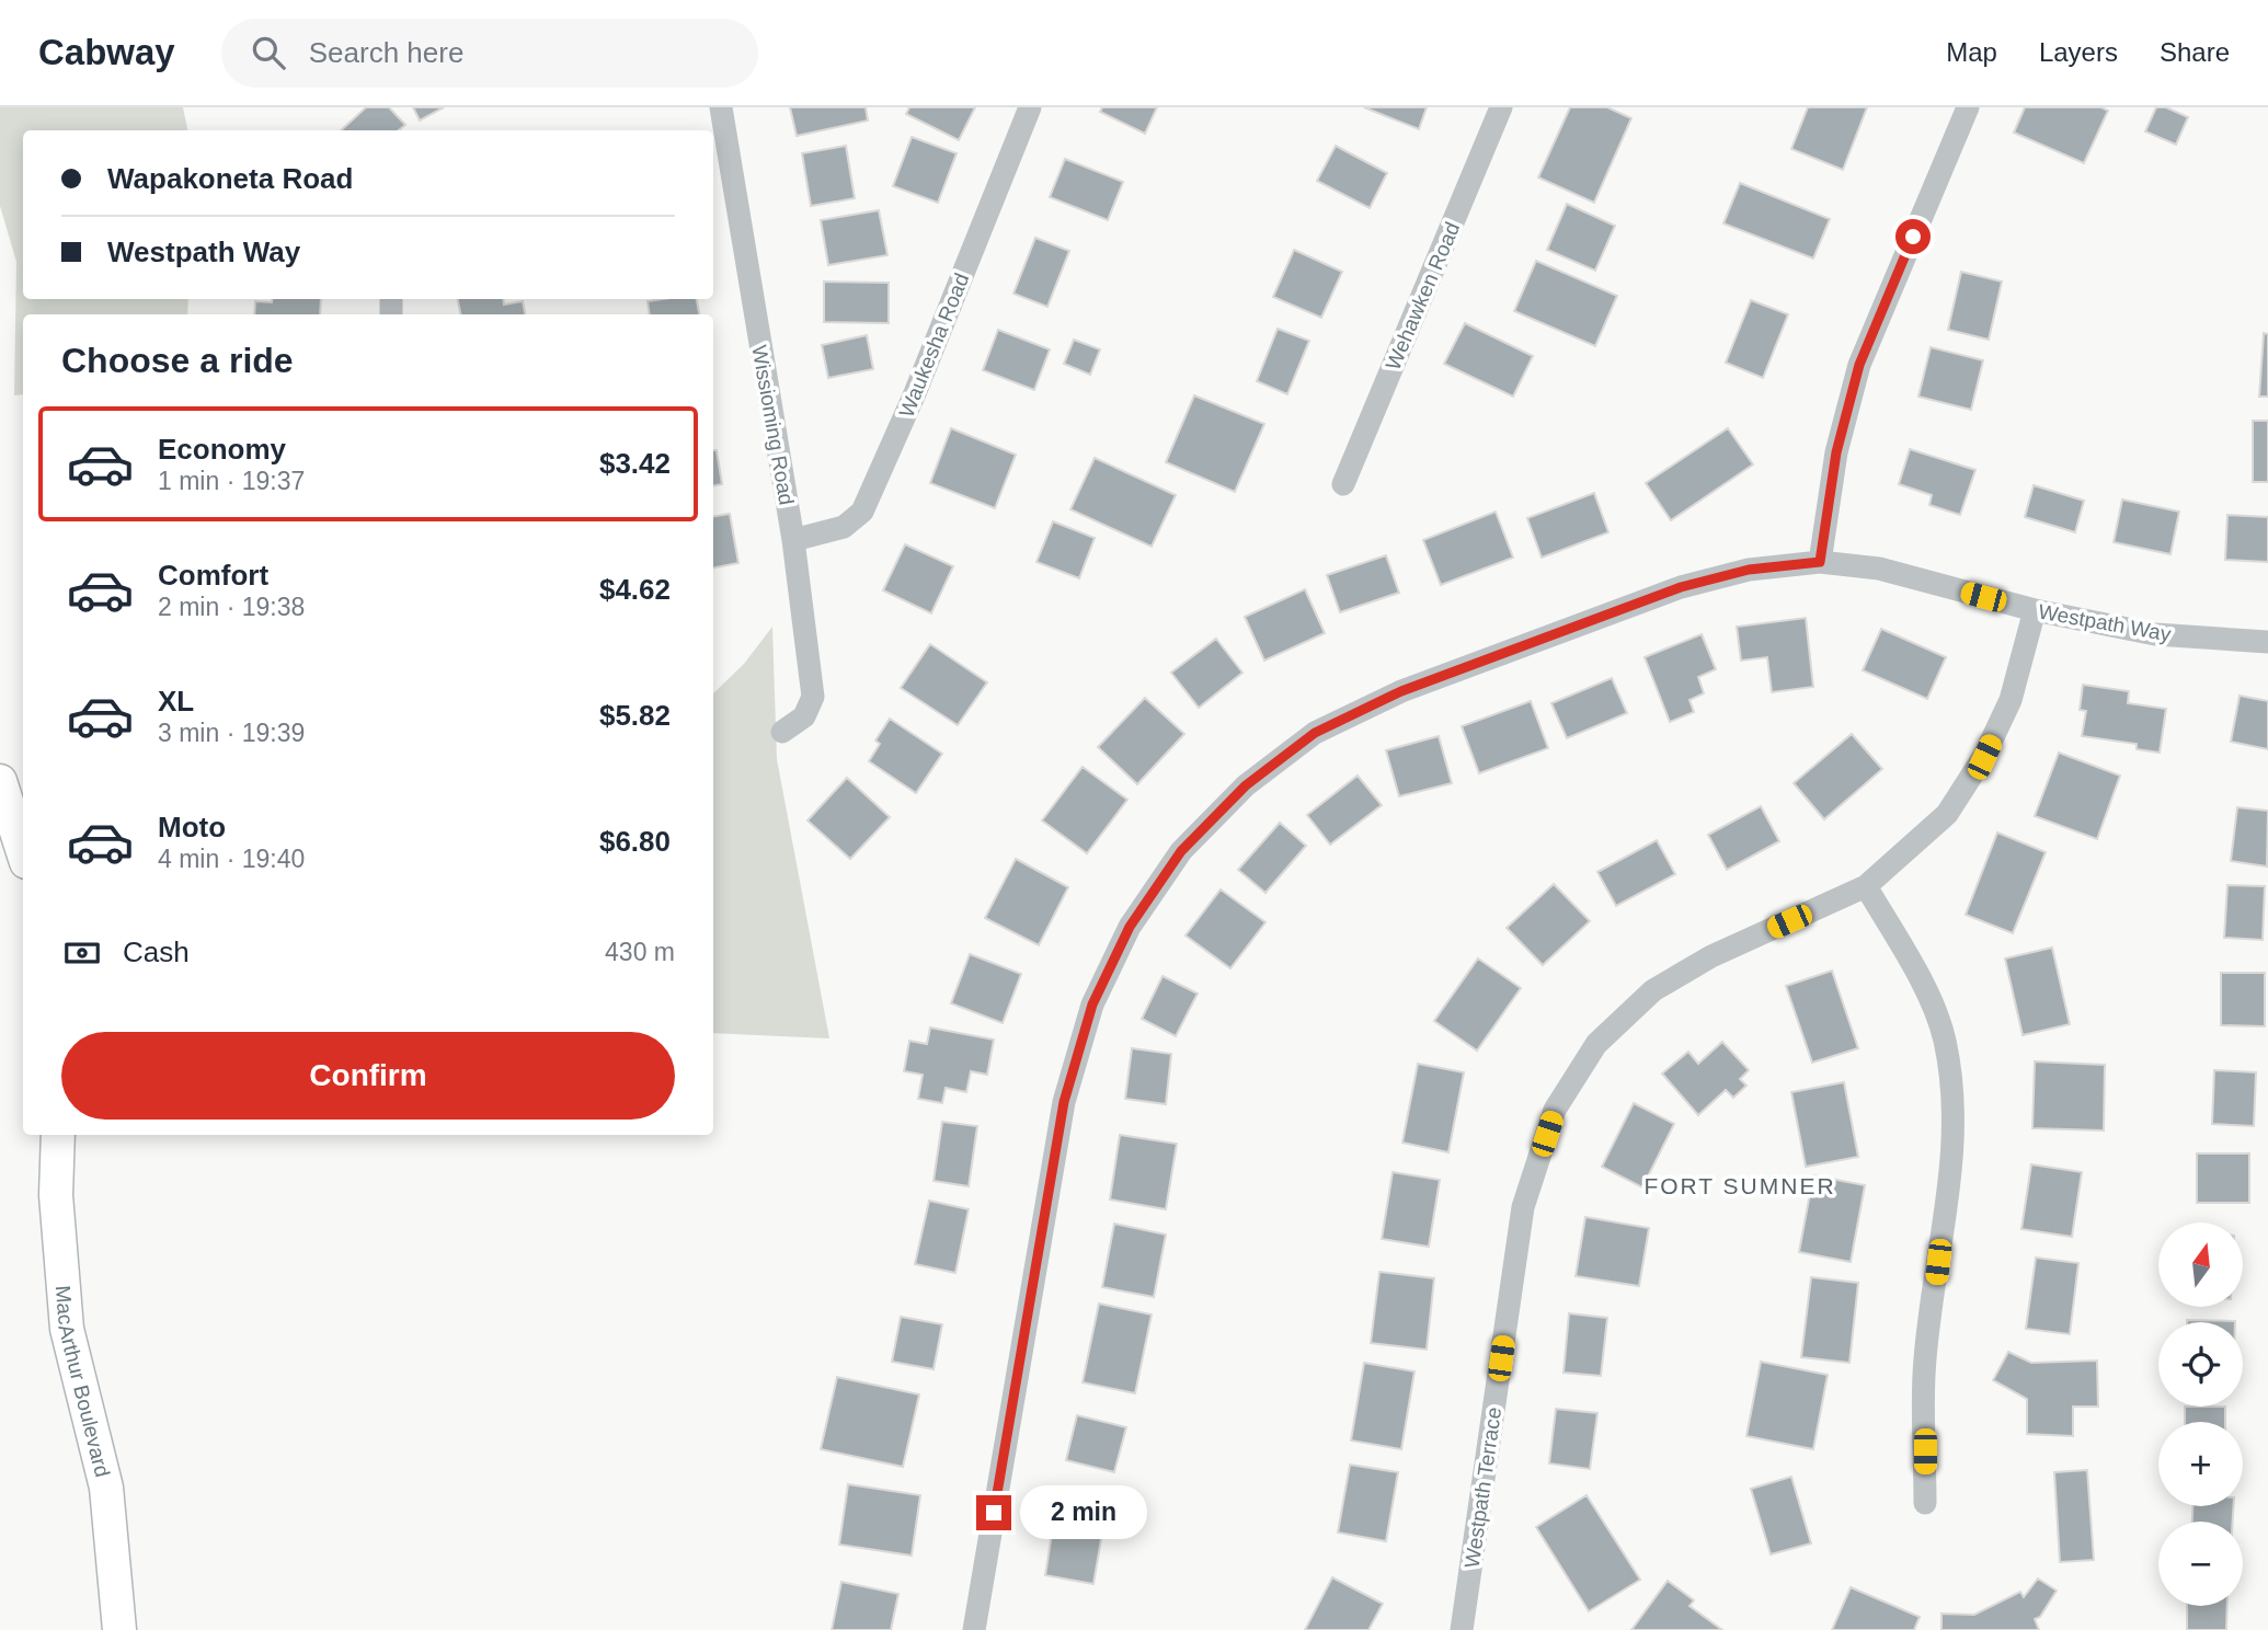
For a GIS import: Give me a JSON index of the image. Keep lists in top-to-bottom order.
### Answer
{
  "streets": {
    "main road": ["MacArthur Boulevard"],
    "street": [
      "Wehawken Road",
      "Waukesha Road",
      "Wissioming Road",
      "Westpath Way",
      "Westpath Terrace"
    ]
  },
  "crossings": [
    ["Waukesha Road", "Wissioming Road"],
    ["Westpath Way", "Westpath Terrace"]
  ],
  "districts": ["FORT SUMNER"],
  "north": "top",
  "page": {
    "header": "Cabway",
    "search": "Search here",
    "nav": ["Map", "Layers", "Share"],
    "banner": ["Wapakoneta Road", "Westpath Way"],
    "heading": "Choose a ride",
    "list": [
      {
        "name": "Economy",
        "note": "1 min · 19:37",
        "value": "$3.42"
      },
      {
        "name": "Comfort",
        "note": "2 min · 19:38",
        "value": "$4.62"
      },
      {
        "name": "XL",
        "note": "3 min · 19:39",
        "value": "$5.82"
      },
      {
        "name": "Moto",
        "note": "4 min · 19:40",
        "value": "$6.80"
      }
    ],
    "pay": ["Cash", "430 m"],
    "buttons": "Confirm",
    "map_buttons": ["+", "−"],
    "bubble": "2 min"
  }
}
